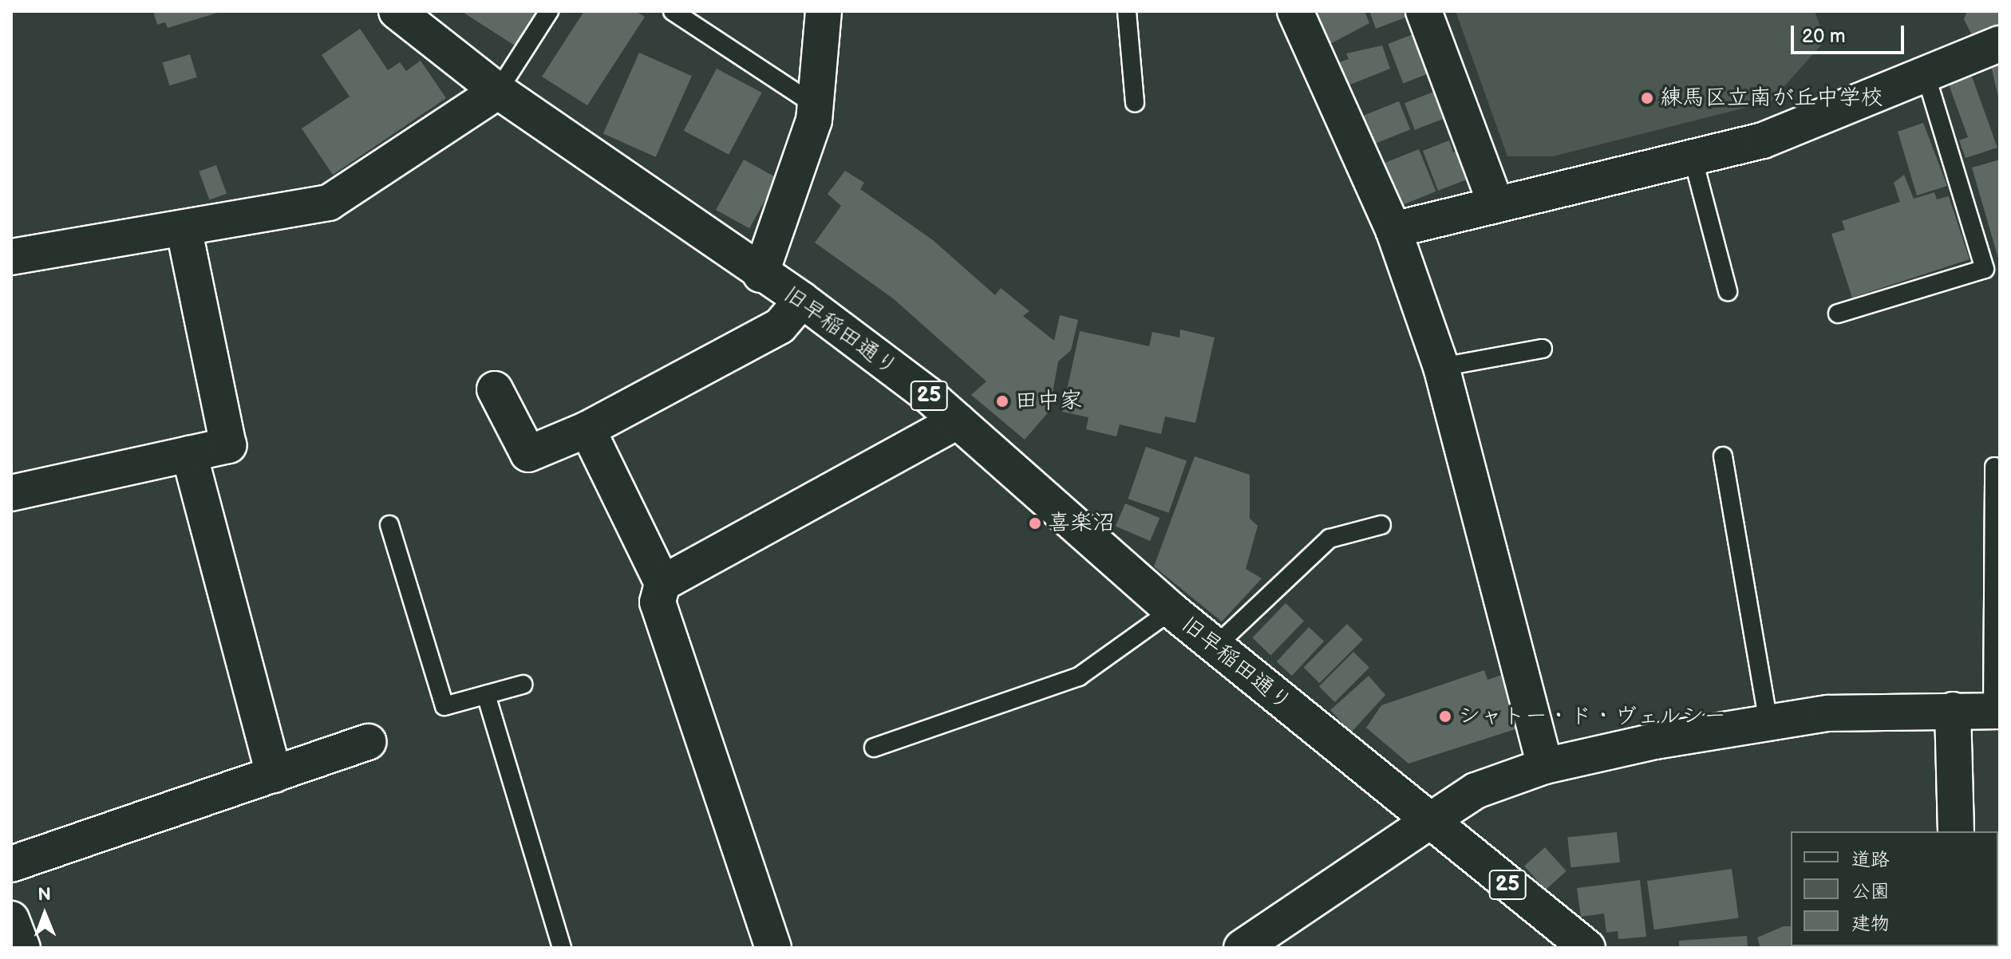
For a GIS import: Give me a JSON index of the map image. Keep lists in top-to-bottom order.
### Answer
{
  "streets": {
    "street": ["旧早稲田通り", "25"]
  },
  "places": [
    "練馬区立南が丘中学校",
    "田中家",
    "喜楽沼",
    "シャトー・ド・ヴェルシー"
  ],
  "legend": ["道路", "公園", "建物"],
  "scale_bar": "20 m",
  "north": "top"
}
